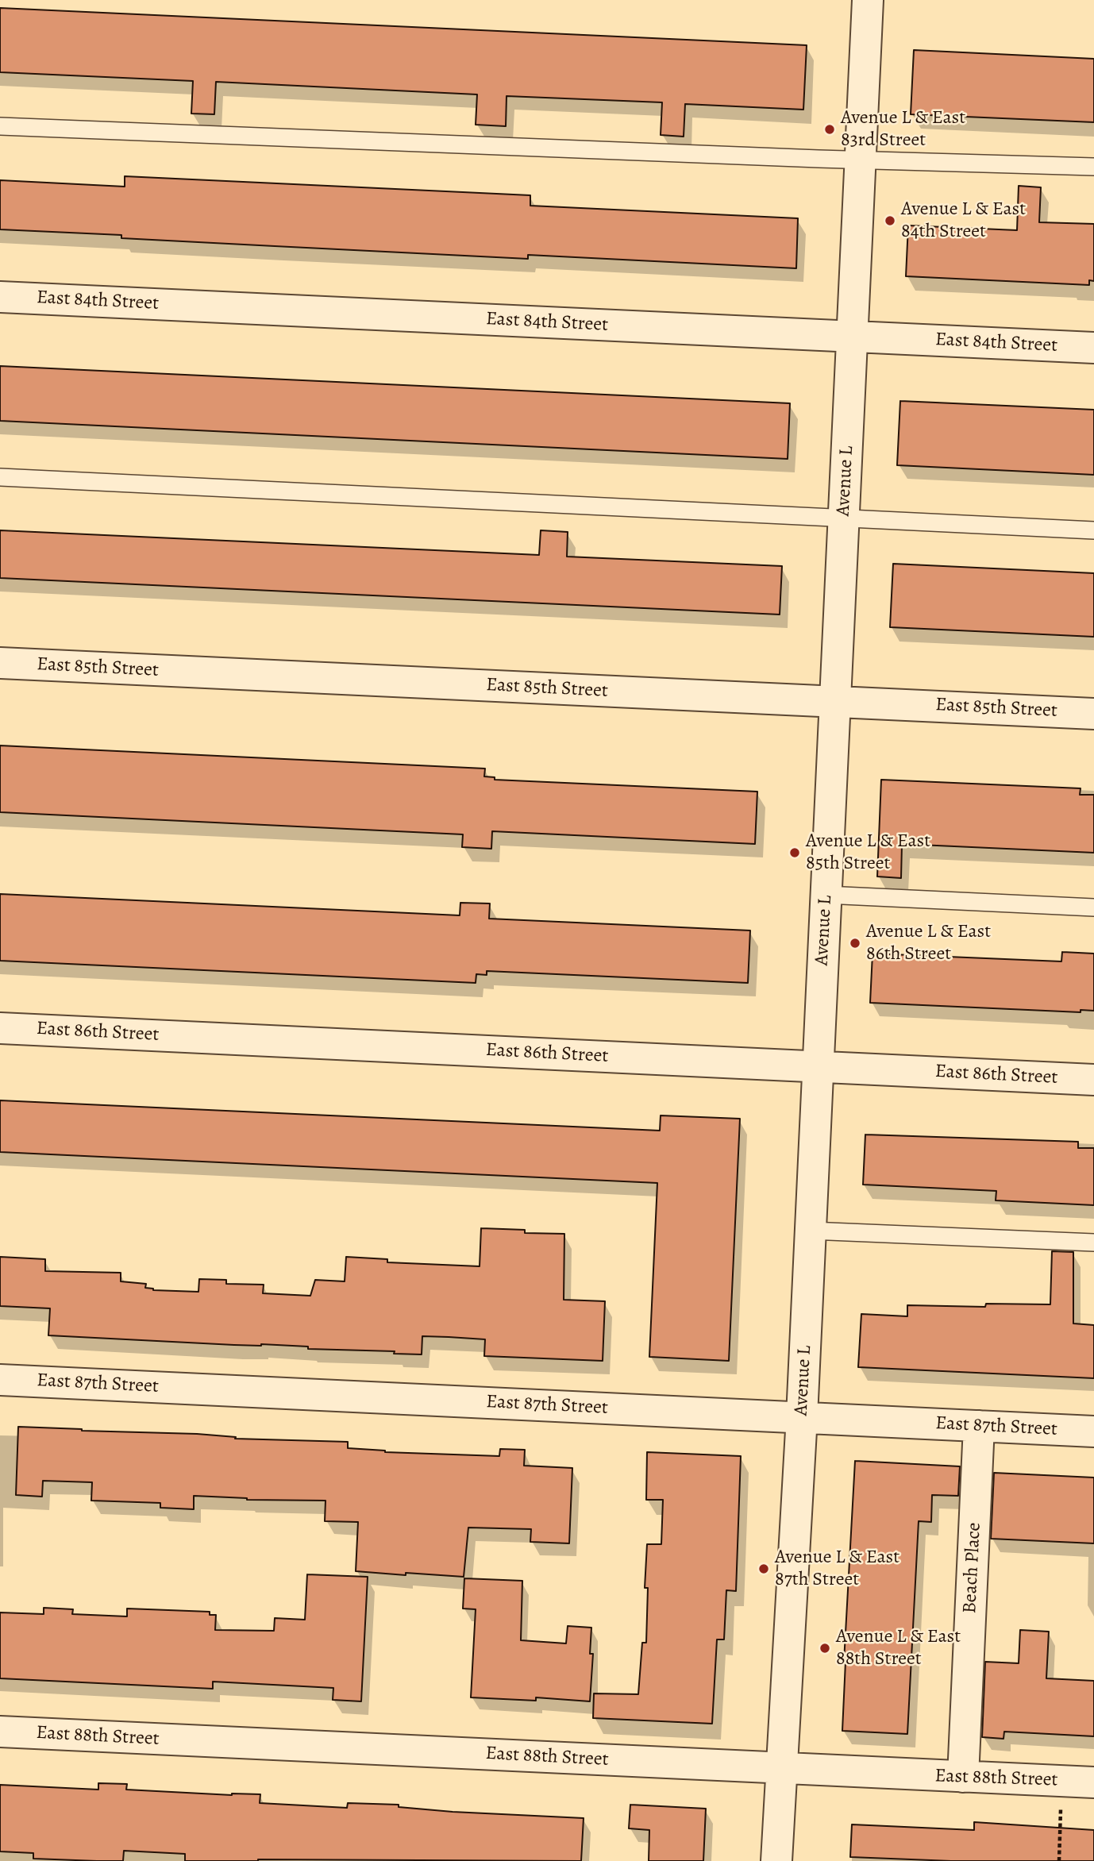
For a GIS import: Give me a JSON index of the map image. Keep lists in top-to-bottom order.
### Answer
{
  "streets": {
    "street": [
      "East 84th Street",
      "Avenue L",
      "East 85th Street",
      "East 86th Street",
      "East 87th Street",
      "Beach Place",
      "East 88th Street"
    ]
  },
  "crossings": [
    ["East 84th Street", "Avenue L"],
    ["Avenue L", "East 85th Street"],
    ["Avenue L", "East 86th Street"],
    ["Avenue L", "East 87th Street"],
    ["Avenue L", "East 88th Street"],
    ["East 87th Street", "Beach Place"],
    ["Beach Place", "East 88th Street"]
  ],
  "places": [
    "Avenue L & East 83rd Street",
    "Avenue L & East 84th Street",
    "Avenue L & East 85th Street",
    "Avenue L & East 86th Street",
    "Avenue L & East 87th Street",
    "Avenue L & East 88th Street"
  ]
}
